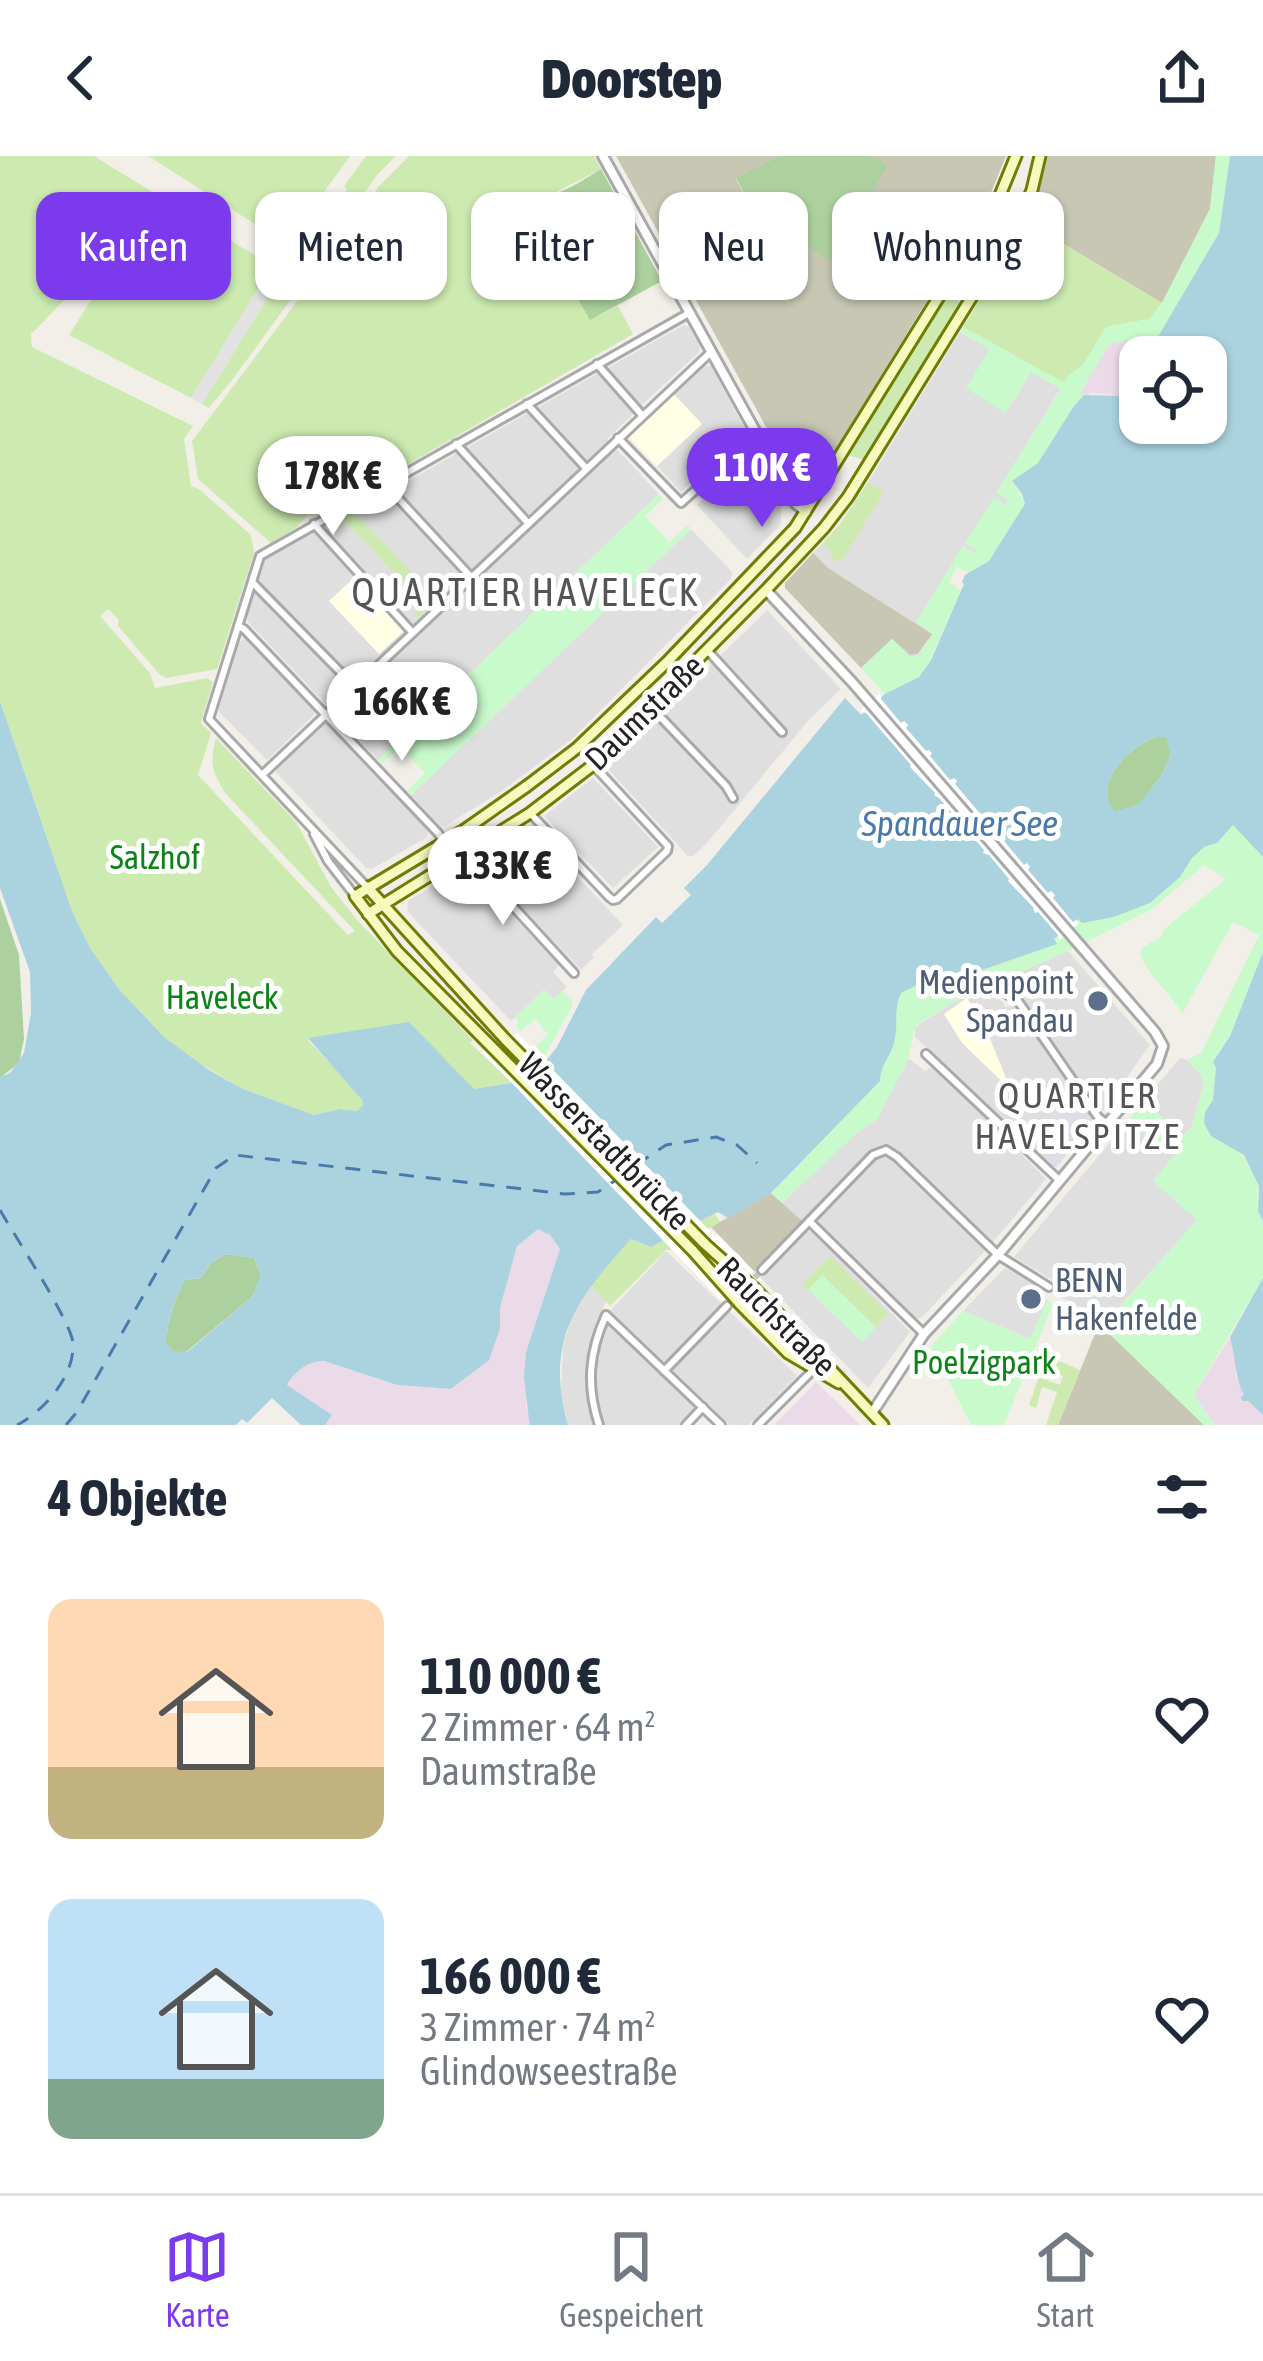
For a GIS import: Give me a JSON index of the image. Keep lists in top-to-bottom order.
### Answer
{
  "streets": {
    "main road": ["Daumstraße", "Wasserstadtbrücke", "Rauchstraße"]
  },
  "crossings": [
    ["Daumstraße", "Wasserstadtbrücke"],
    ["Wasserstadtbrücke", "Rauchstraße"]
  ],
  "districts": ["QUARTIER HAVELECK", "QUARTIER HAVELSPITZE"],
  "water": ["Spandauer See"],
  "parks": ["Salzhof", "Haveleck", "Poelzigpark"],
  "places": ["Medienpoint Spandau", "BENN Hakenfelde"],
  "page": {
    "header": "Doorstep",
    "chip": [
      "Kaufen",
      "Mieten",
      "Filter",
      "Neu",
      "Wohnung"
    ],
    "price": [
      "110K €",
      "178K €",
      "166K €",
      "133K €"
    ],
    "heading": "4 Objekte",
    "list": [
      {
        "name": "110 000 €",
        "note": "2 Zimmer · 64 m² · Daumstraße"
      },
      {
        "name": "166 000 €",
        "note": "3 Zimmer · 74 m² · Glindowseestraße"
      }
    ],
    "tabs": ["Karte", "Gespeichert", "Start"]
  }
}
